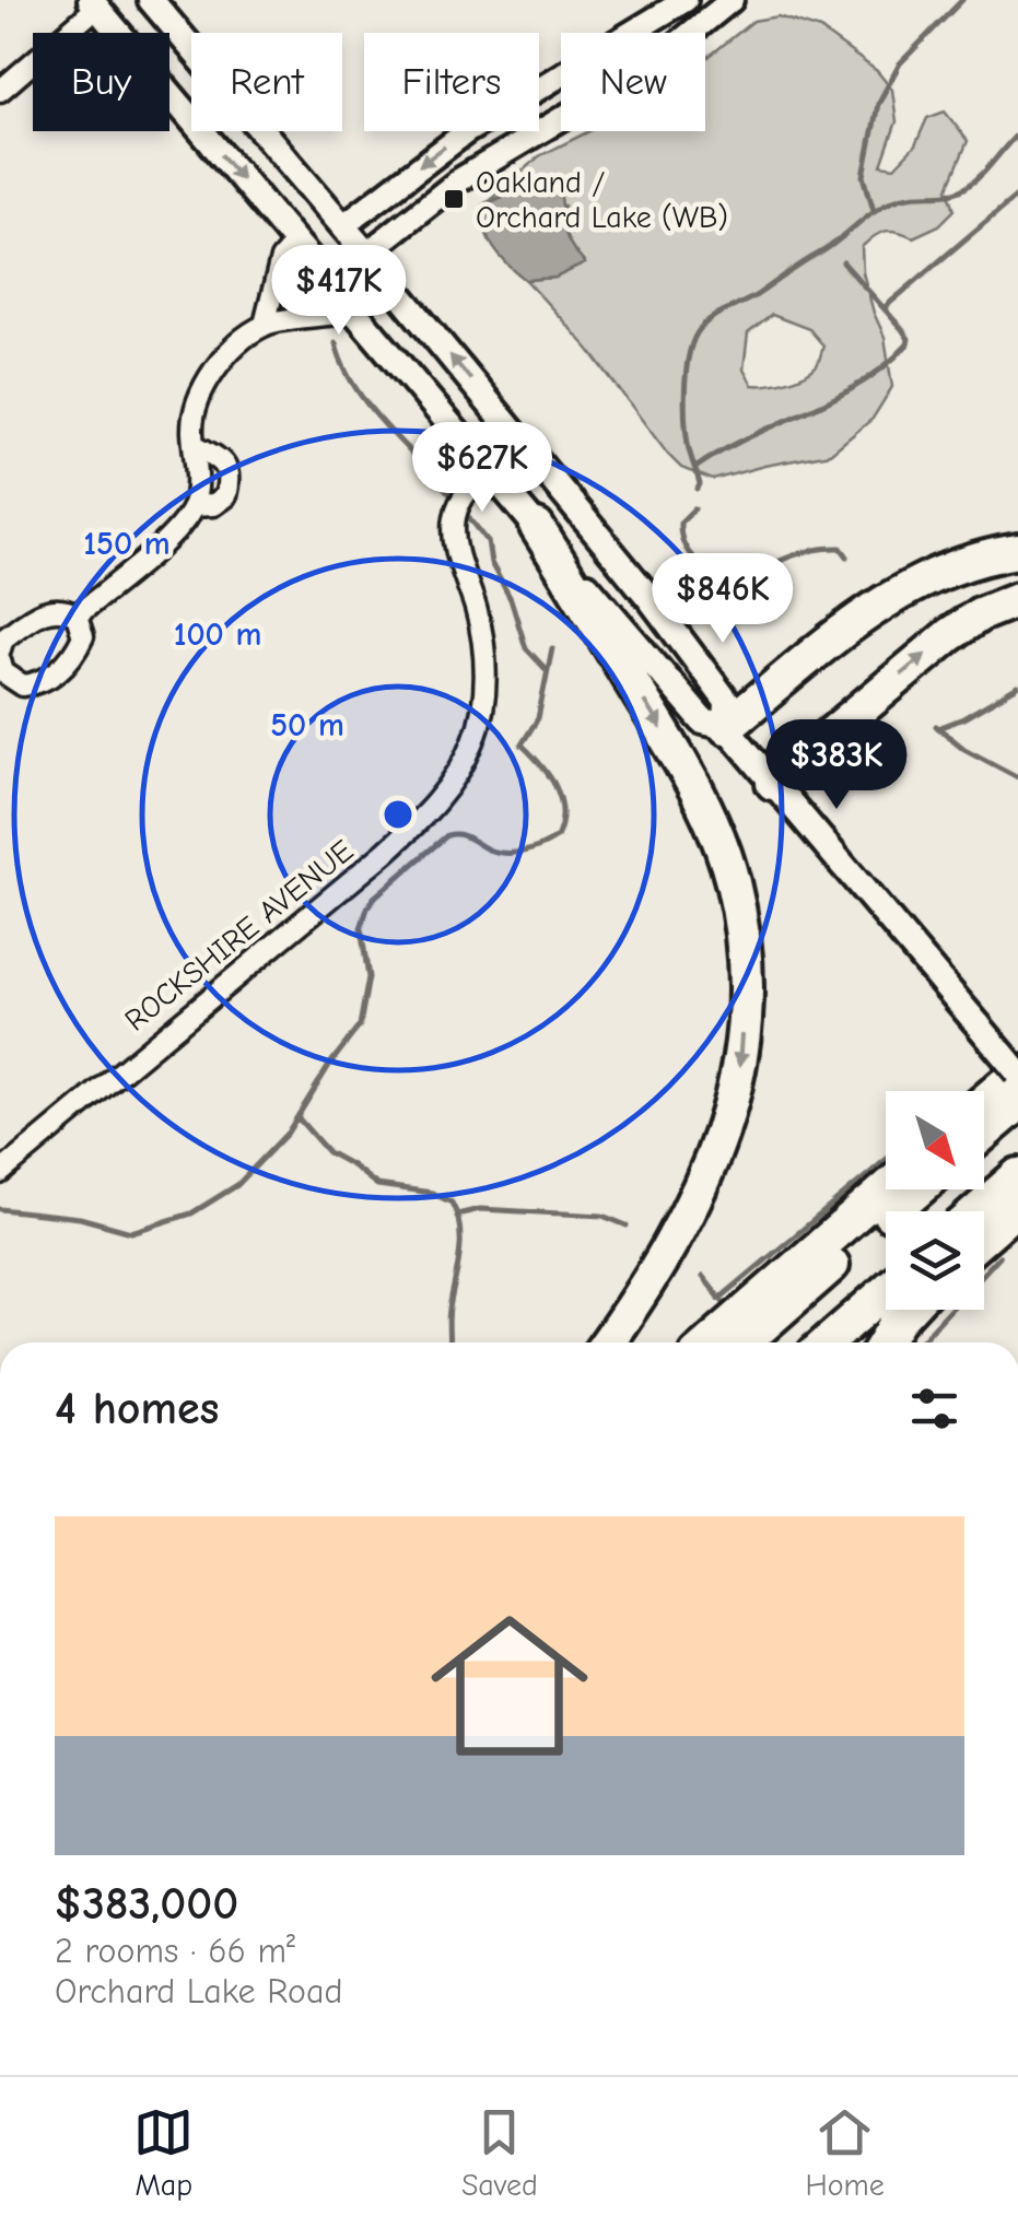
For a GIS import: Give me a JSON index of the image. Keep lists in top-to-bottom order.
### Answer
{
  "streets": {
    "street": ["ROCKSHIRE AVENUE"]
  },
  "places": {
    "transit": ["Oakland / Orchard Lake (WB)"]
  },
  "north": "bottom right",
  "page": {
    "chip": [
      "Buy",
      "Rent",
      "Filters",
      "New"
    ],
    "price": [
      "$417K",
      "$627K",
      "$846K",
      "$383K"
    ],
    "heading": "4 homes",
    "list": [
      {
        "name": "$383,000",
        "note": "2 rooms · 66 m² · Orchard Lake Road"
      }
    ],
    "tabs": ["Map", "Saved", "Home"]
  },
  "rings": ["150 m", "100 m", "50 m"]
}
